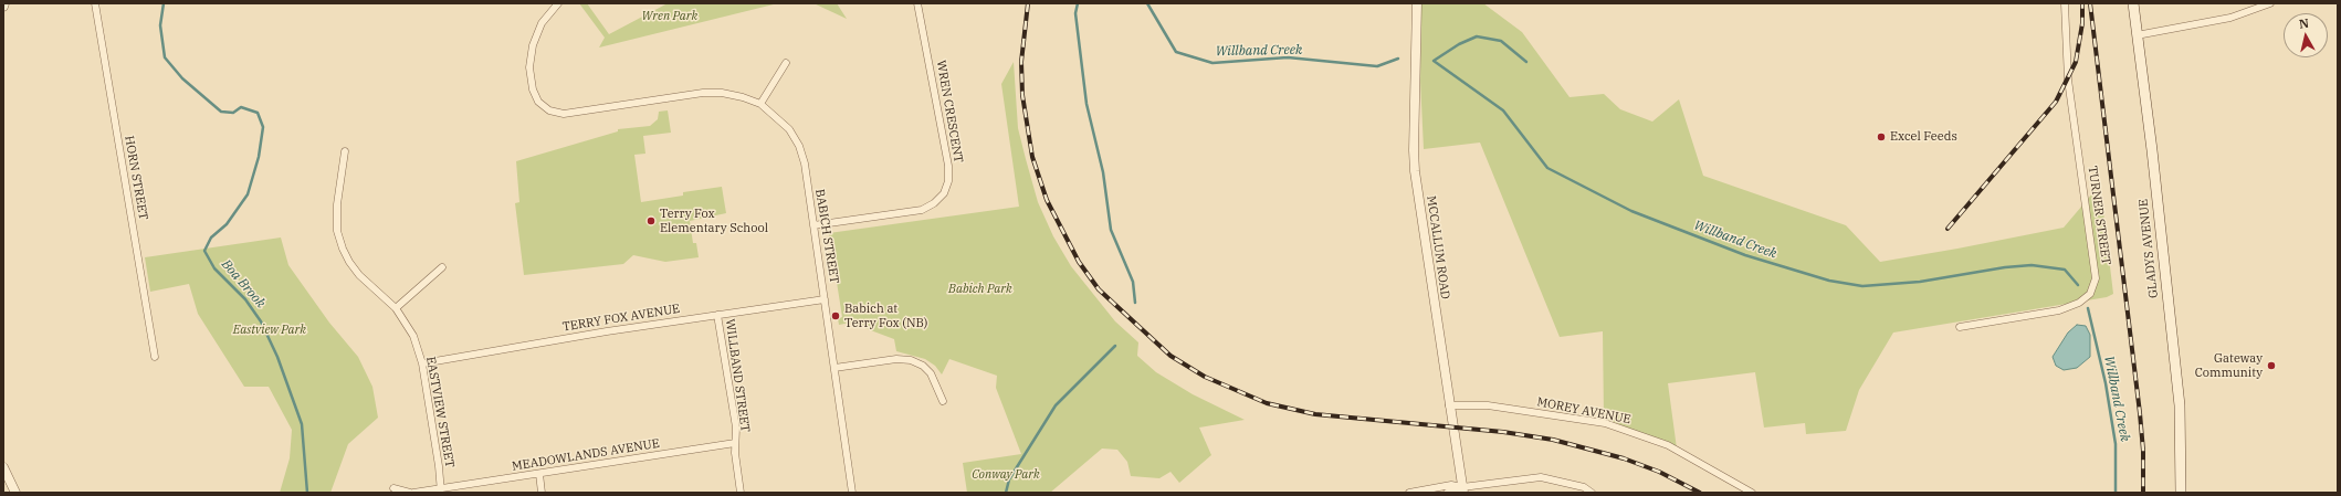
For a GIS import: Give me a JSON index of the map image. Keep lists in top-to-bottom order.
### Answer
{
  "streets": {
    "main road": ["GLADYS AVENUE"],
    "street": [
      "WREN CRESCENT",
      "HORN STREET",
      "TURNER STREET",
      "BABICH STREET",
      "MCCALLUM ROAD",
      "TERRY FOX AVENUE",
      "WILLBAND STREET",
      "MOREY AVENUE",
      "EASTVIEW STREET",
      "MEADOWLANDS AVENUE"
    ]
  },
  "crossings": [
    ["WREN CRESCENT", "BABICH STREET"],
    ["BABICH STREET", "TERRY FOX AVENUE"],
    ["MCCALLUM ROAD", "MOREY AVENUE"],
    ["TERRY FOX AVENUE", "WILLBAND STREET"],
    ["TERRY FOX AVENUE", "EASTVIEW STREET"],
    ["WILLBAND STREET", "MEADOWLANDS AVENUE"],
    ["EASTVIEW STREET", "MEADOWLANDS AVENUE"]
  ],
  "water": ["Willband Creek", "Boa Brook"],
  "parks": [
    "Wren Park",
    "Babich Park",
    "Eastview Park",
    "Conway Park"
  ],
  "places": [
    "Excel Feeds",
    "Terry Fox Elementary School",
    "Babich at Terry Fox (NB)",
    "Gateway Community"
  ],
  "north": "top"
}
